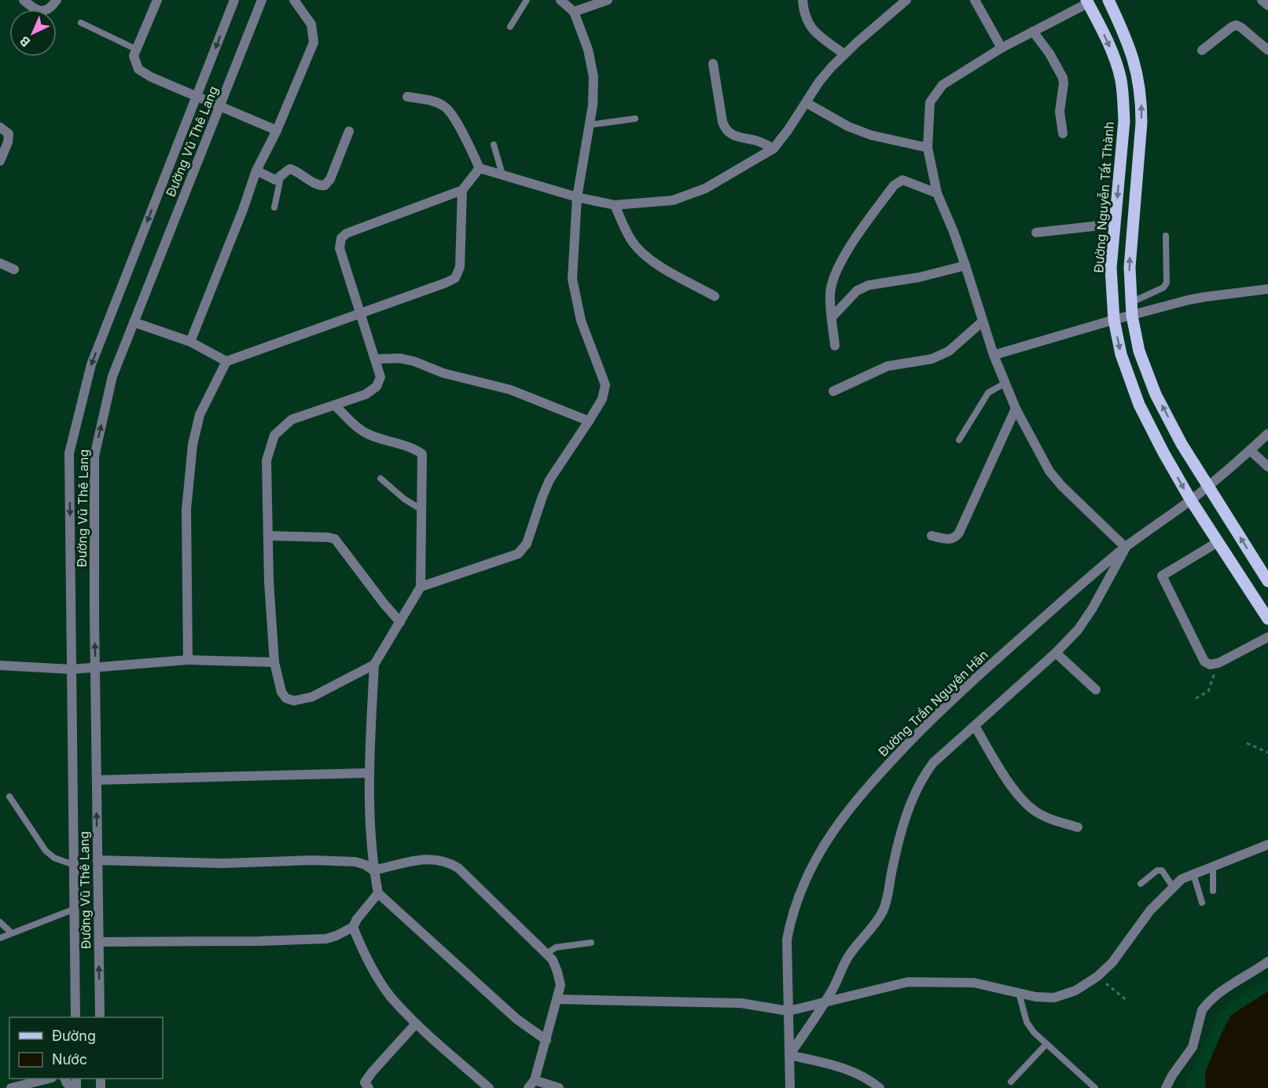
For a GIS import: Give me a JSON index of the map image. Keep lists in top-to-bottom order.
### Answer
{
  "streets": {
    "main road": ["Đường Nguyễn Tất Thành"],
    "street": ["Đường Vũ Thê Lang", "Đường Trần Nguyên Hãn"]
  },
  "crossings": [
    ["Đường Nguyễn Tất Thành", "Đường Trần Nguyên Hãn"]
  ],
  "legend": ["Đường", "Nước"],
  "north": "bottom left"
}
